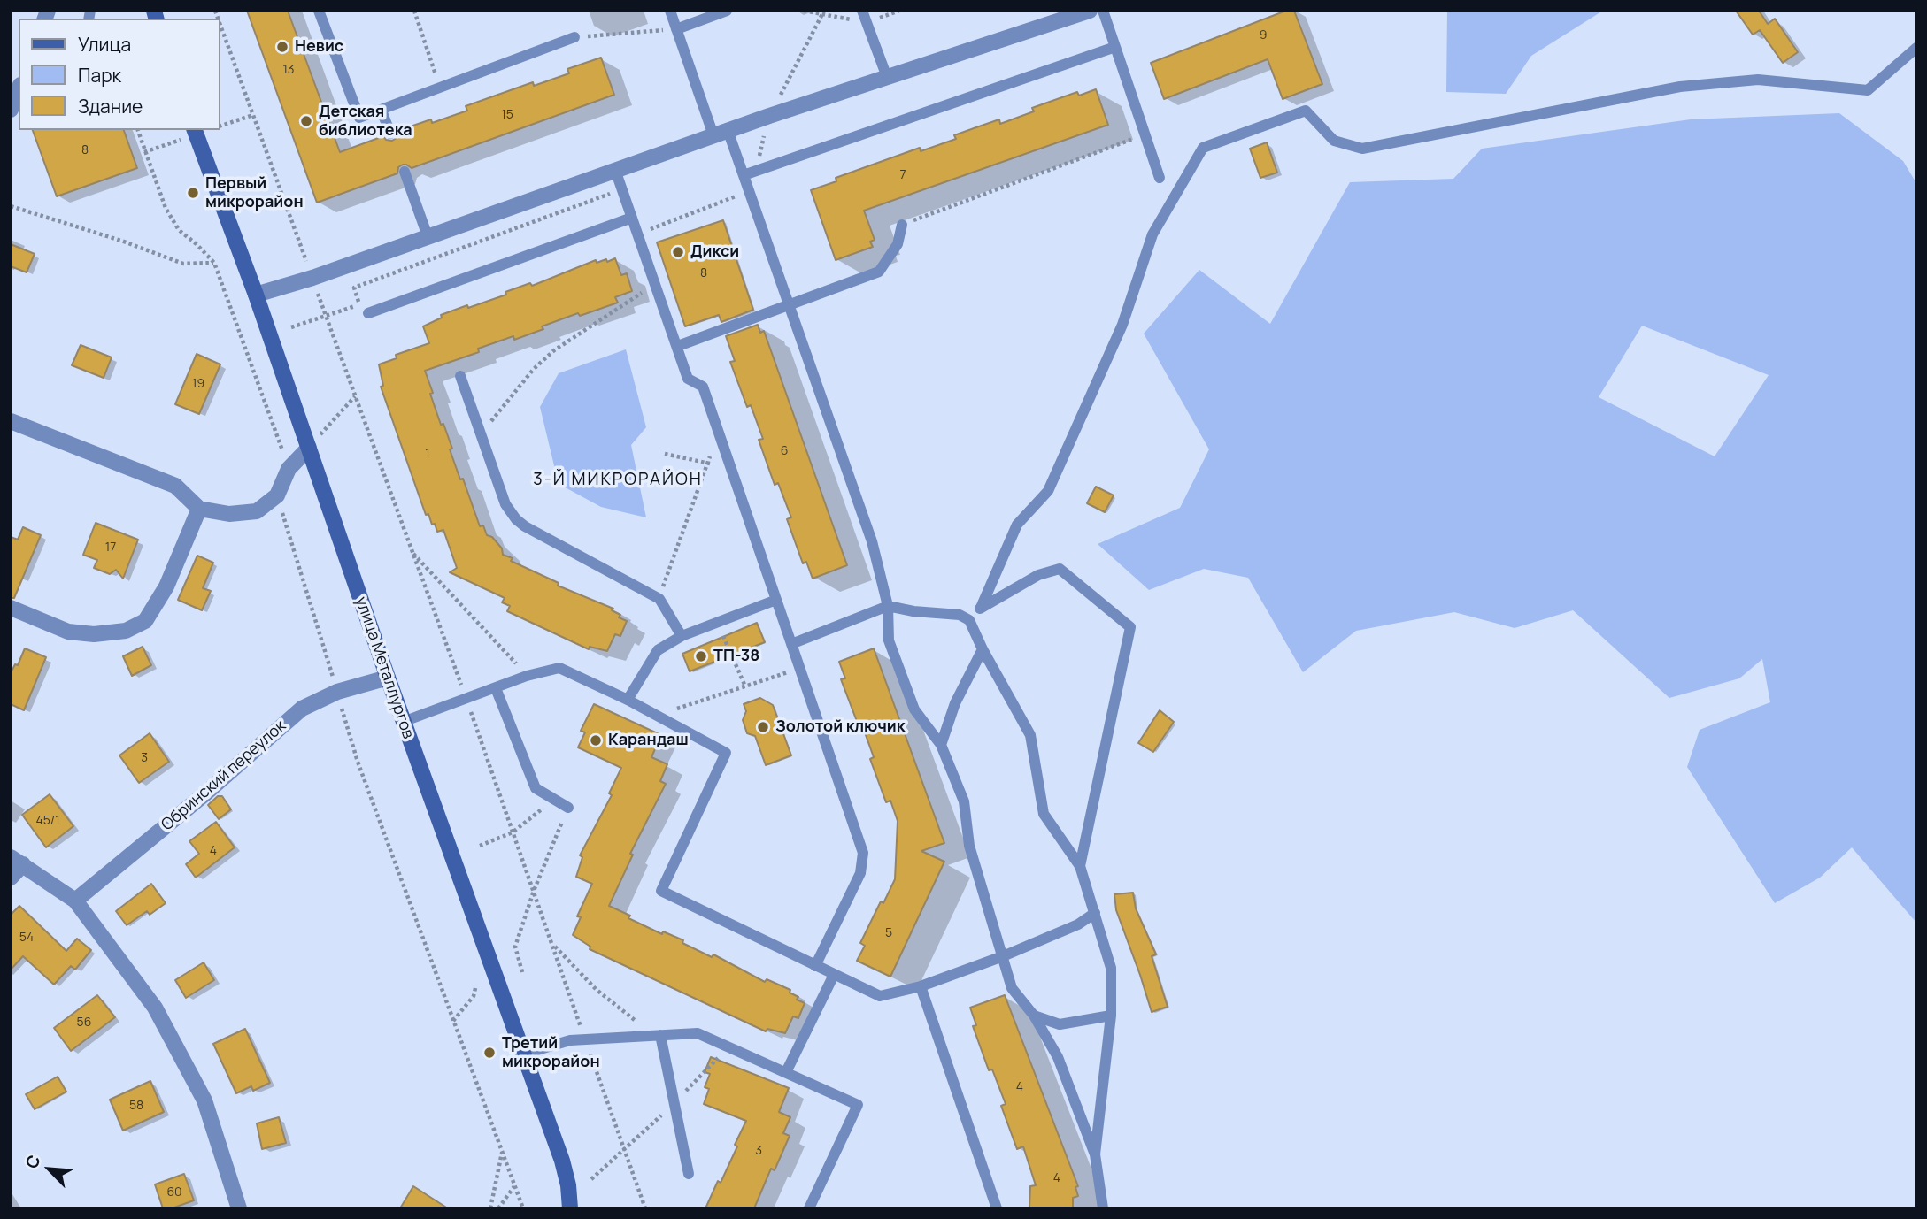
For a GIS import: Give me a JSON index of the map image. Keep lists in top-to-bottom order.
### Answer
{
  "streets": {
    "street": ["улица Металлургов", "Обринский переулок"]
  },
  "crossings": [
    ["улица Металлургов", "Обринский переулок"]
  ],
  "districts": ["3-Й МИКРОРАЙОН"],
  "places": [
    "Невис",
    "Детская библиотека",
    "Первый микрорайон",
    "Дикси",
    "ТП-38",
    "Золотой ключик",
    "Карандаш",
    "Третий микрорайон"
  ],
  "house_numbers": [
    "9",
    "13",
    "15",
    "8",
    "7",
    "8",
    "19",
    "6",
    "1",
    "17",
    "3",
    "45/1",
    "4",
    "5",
    "54",
    "56",
    "4",
    "58",
    "3",
    "4",
    "60"
  ],
  "legend": ["Улица", "Парк", "Здание"],
  "north": "top left"
}
